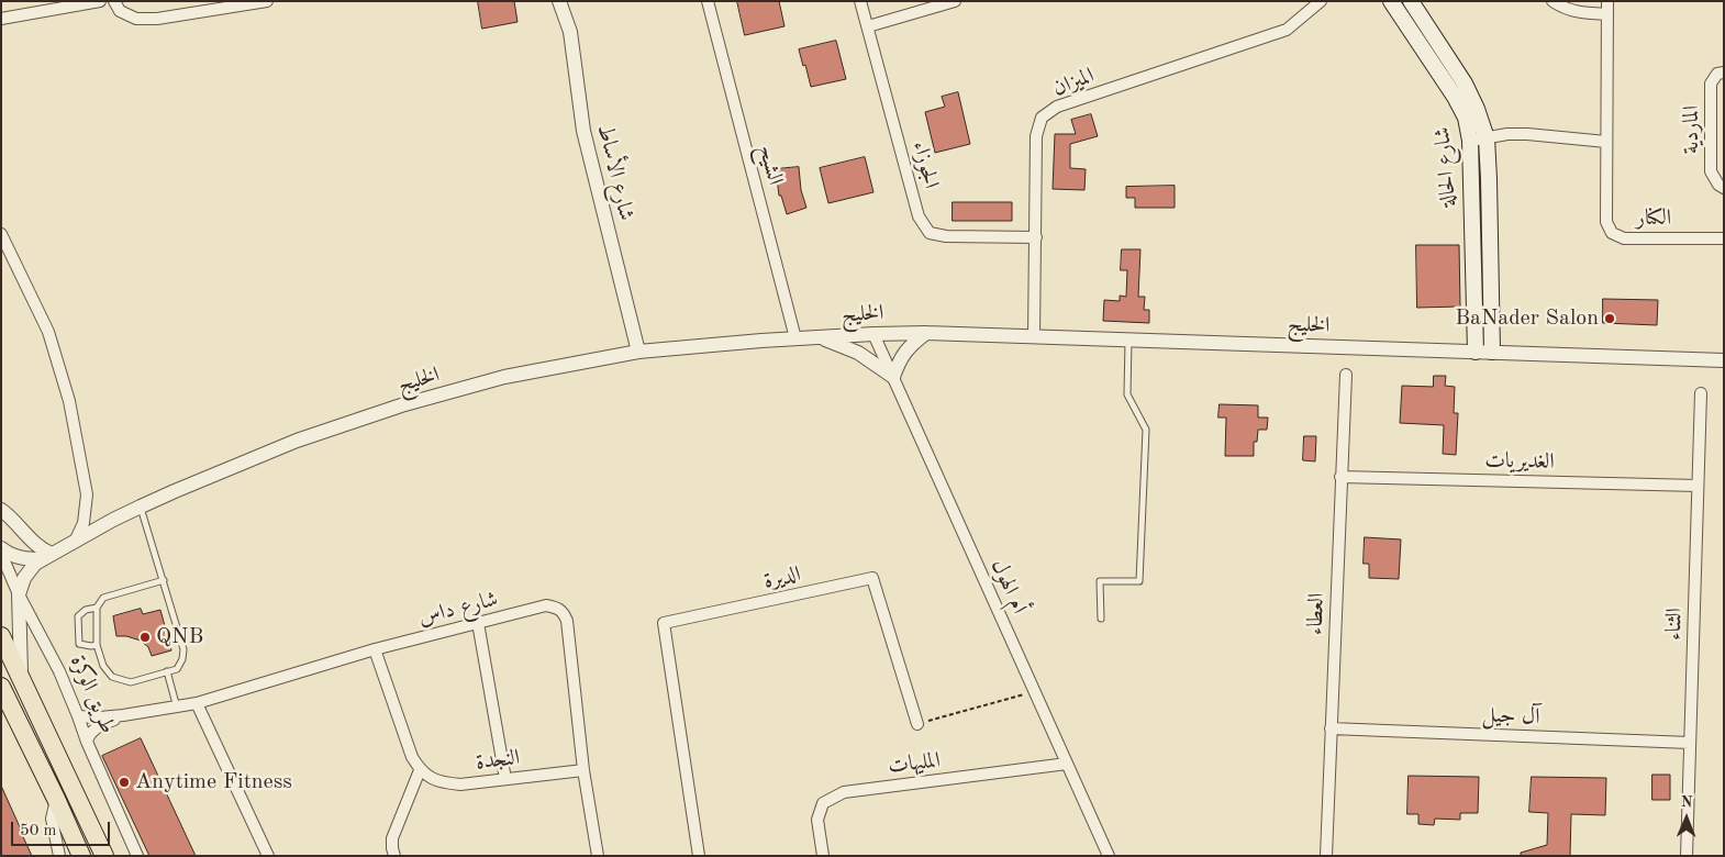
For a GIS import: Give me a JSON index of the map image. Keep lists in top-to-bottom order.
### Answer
{
  "streets": {
    "main road": ["شارع الحالة"],
    "street": [
      "الميزان",
      "الماردية",
      "الشيح",
      "الجوزاء",
      "شارع الأساط",
      "الكنار",
      "الخليج",
      "الغديريات",
      "الديرة",
      "أم الهول",
      "شارع داس",
      "العطاء",
      "الثناء",
      "طريق الوكرة",
      "آل جيل",
      "النجدة",
      "المليهات"
    ]
  },
  "crossings": [
    ["الميزان", "الجوزاء"],
    ["الميزان", "الخليج"],
    ["الشيح", "الخليج"],
    ["شارع الحالة", "الخليج"],
    ["شارع الأساط", "الخليج"],
    ["الخليج", "أم الهول"],
    ["الخليج", "طريق الوكرة"],
    ["الغديريات", "العطاء"],
    ["الغديريات", "الثناء"],
    ["أم الهول", "المليهات"],
    ["شارع داس", "طريق الوكرة"],
    ["شارع داس", "النجدة"],
    ["العطاء", "آل جيل"],
    ["الثناء", "آل جيل"]
  ],
  "places": ["BaNader Salon", "QNB", "Anytime Fitness"],
  "scale_bar": "50 m",
  "north": "top"
}
